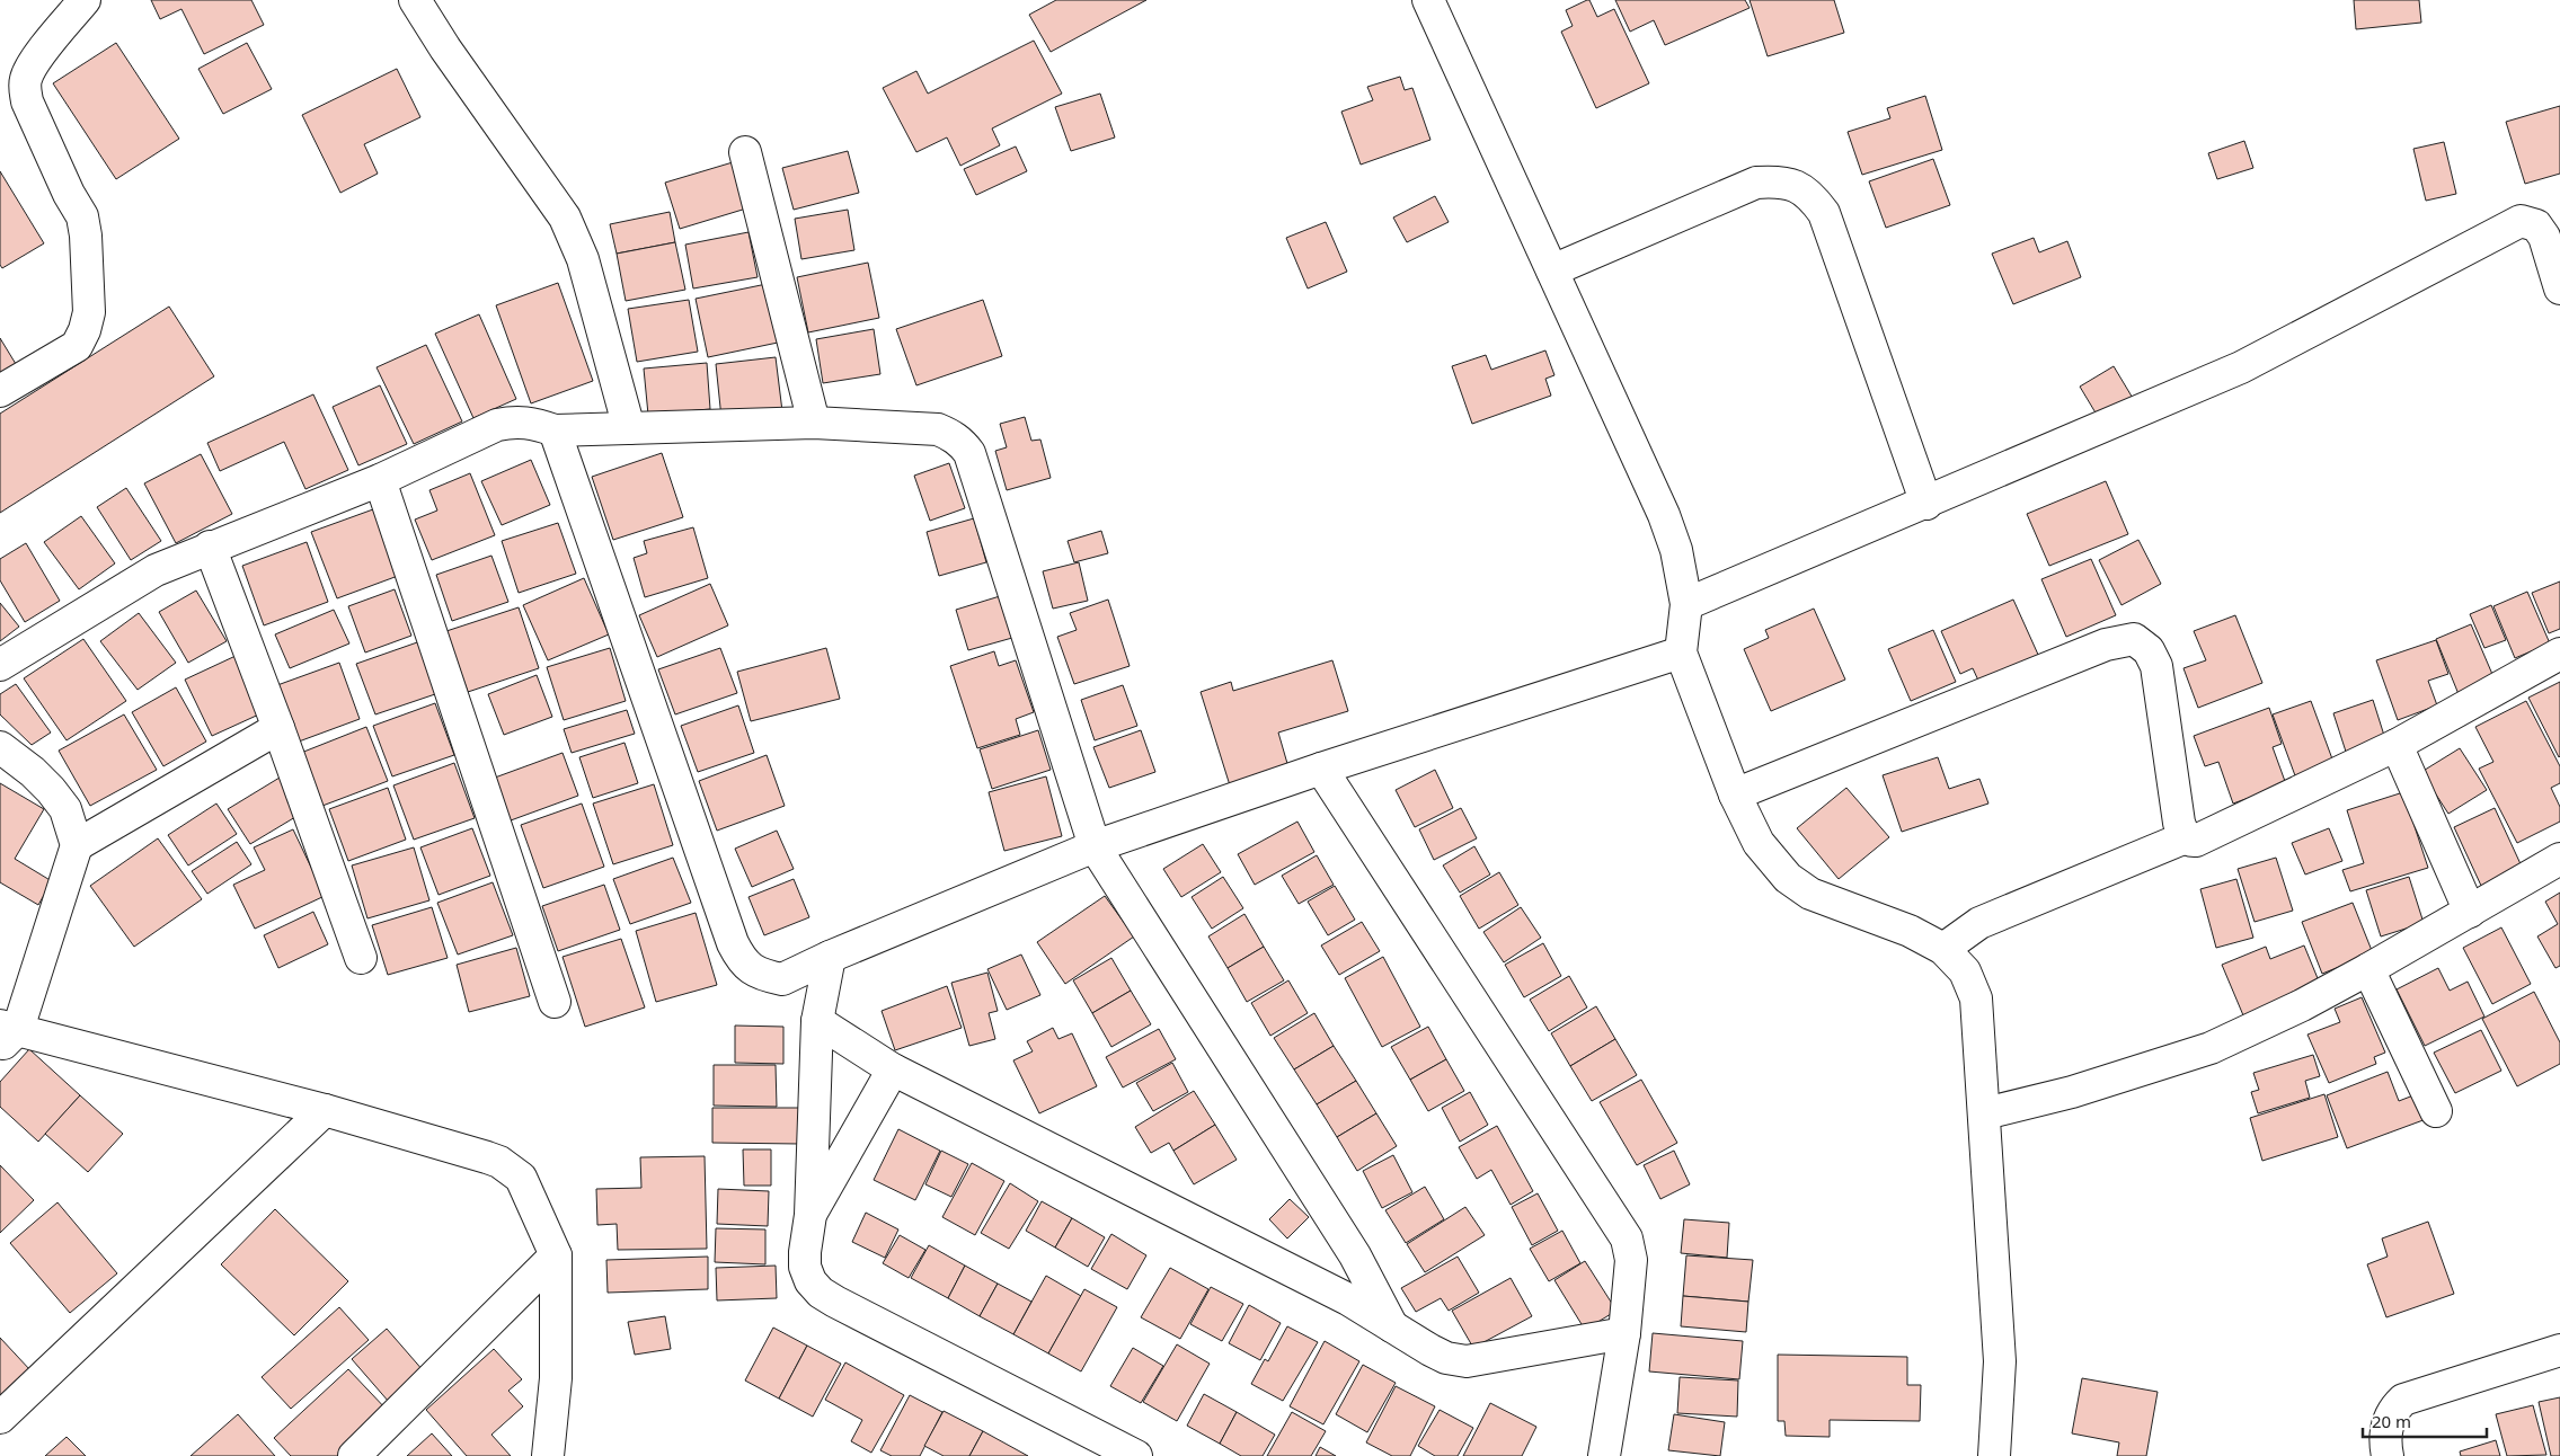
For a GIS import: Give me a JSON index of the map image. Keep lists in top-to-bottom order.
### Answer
{
  "scale_bar": "20 m"
}
